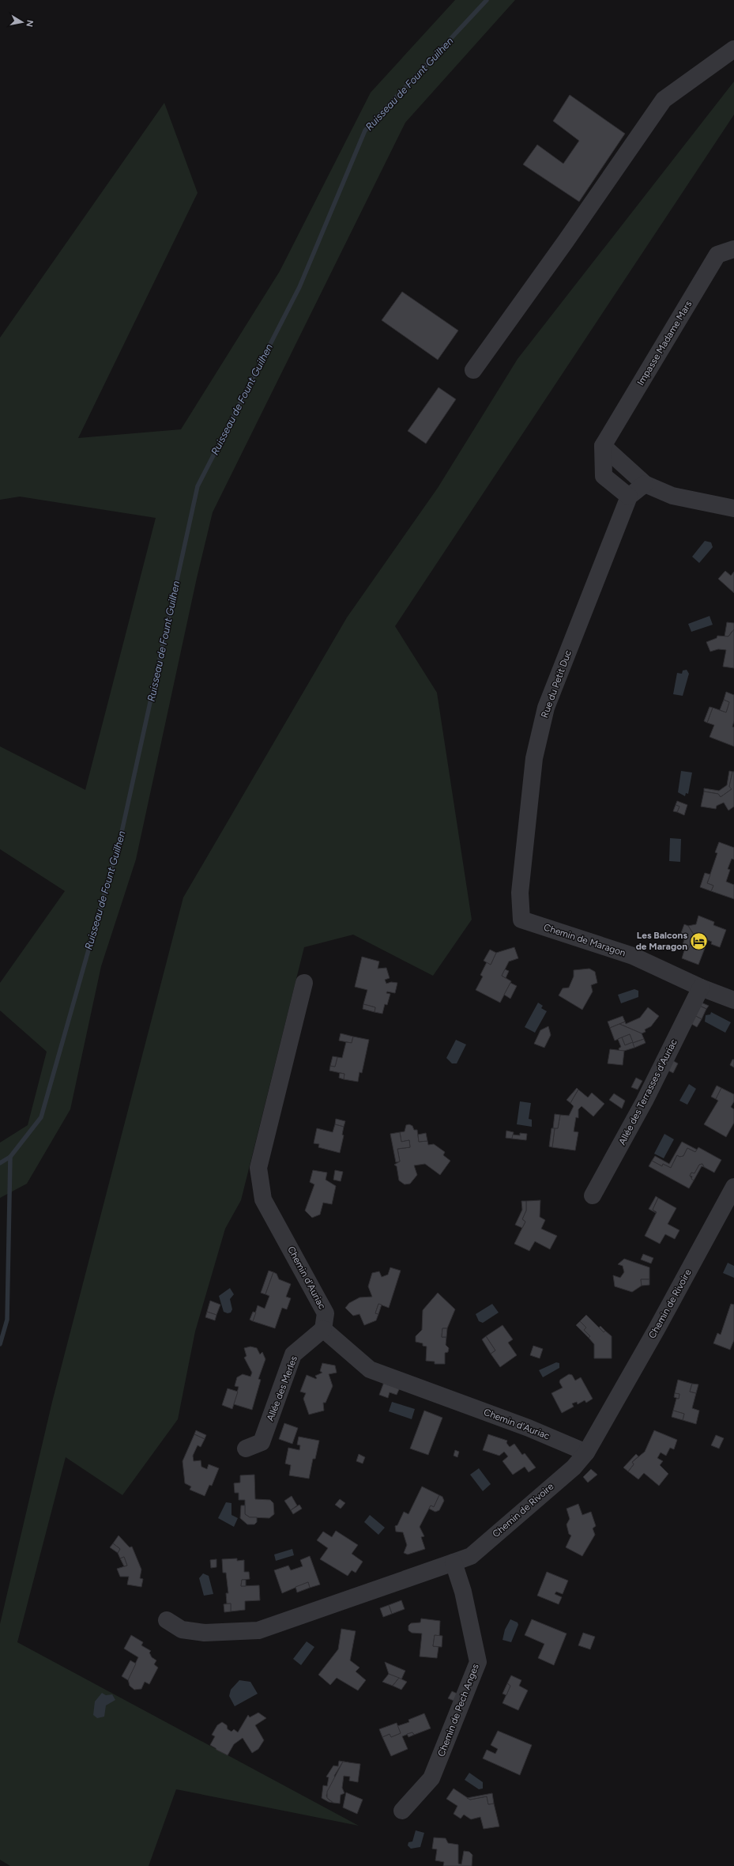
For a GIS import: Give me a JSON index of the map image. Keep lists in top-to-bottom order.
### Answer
{
  "streets": {
    "street": [
      "Impasse Madame Mars",
      "Rue du Petit Duc",
      "Chemin de Maragon",
      "Allée des Terrasses d'Auriac",
      "Chemin d'Auriac",
      "Chemin de Rivoire",
      "Allée des Merles",
      "Chemin de Pech Anges"
    ]
  },
  "crossings": [
    ["Rue du Petit Duc", "Chemin de Maragon"],
    ["Chemin de Maragon", "Allée des Terrasses d'Auriac"],
    ["Chemin d'Auriac", "Chemin de Rivoire"],
    ["Chemin d'Auriac", "Allée des Merles"],
    ["Chemin de Rivoire", "Chemin de Pech Anges"]
  ],
  "water": ["Ruisseau de Fount Guilhen"],
  "places": {
    "hotel": ["Les Balcons de Maragon"]
  },
  "north": "right"
}
